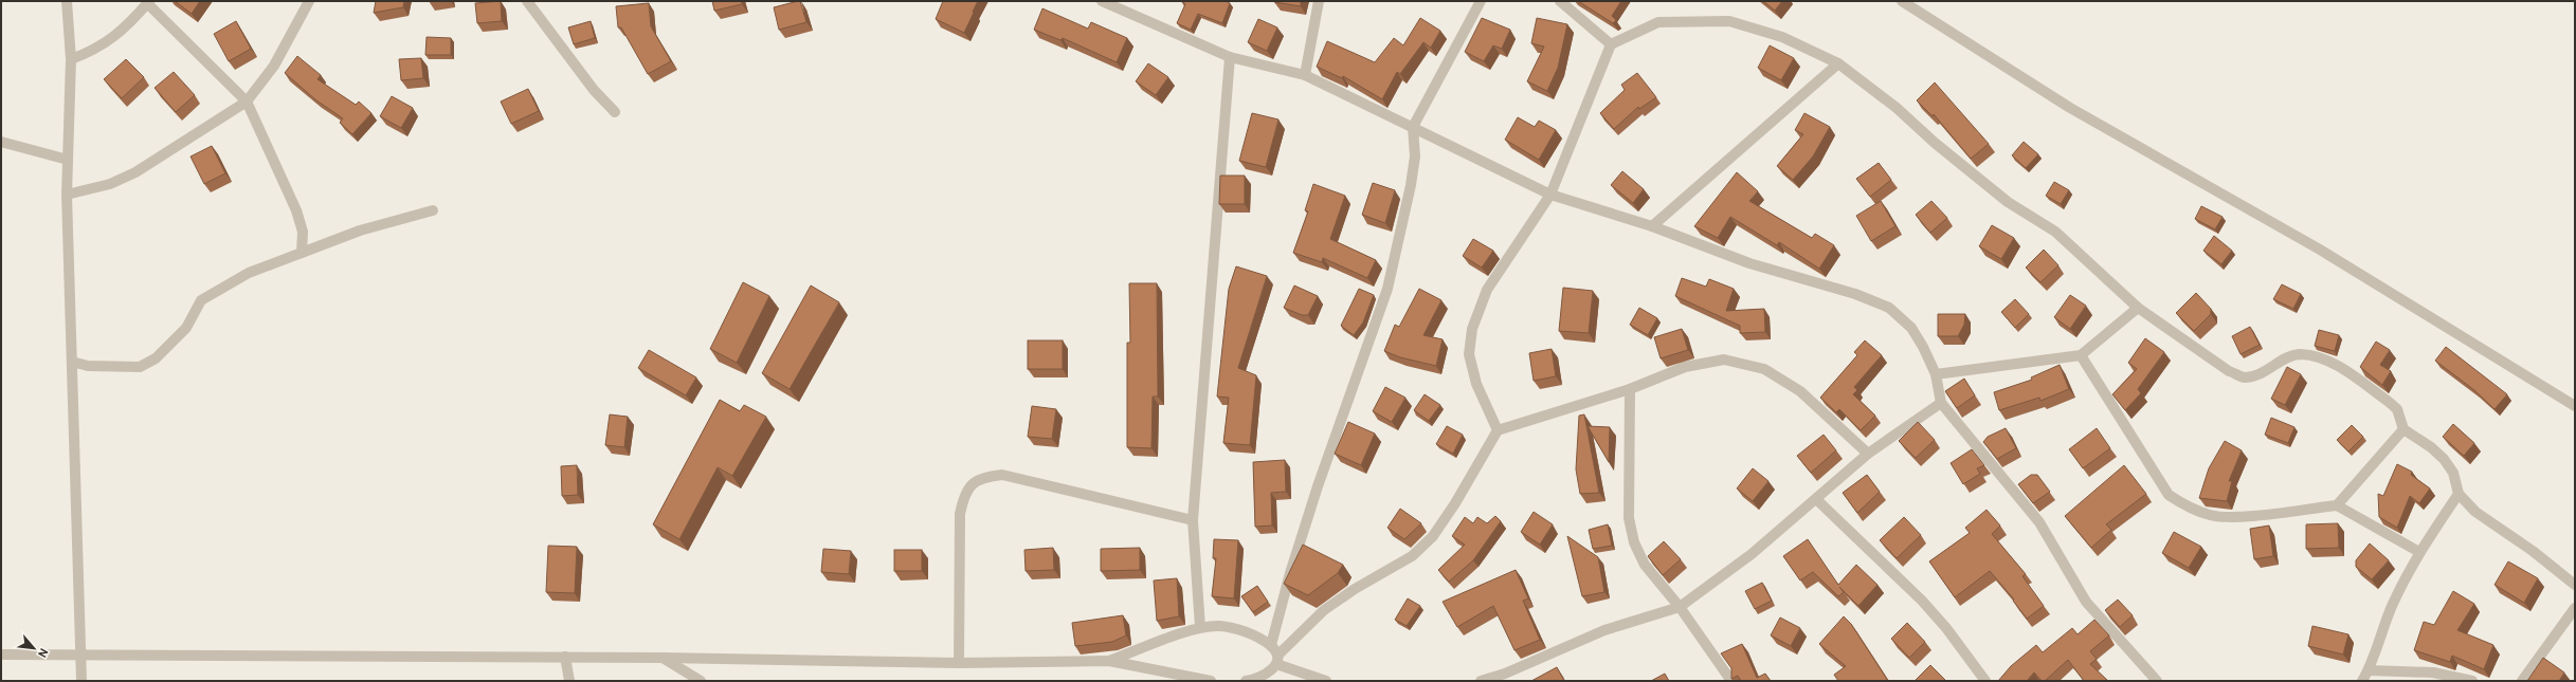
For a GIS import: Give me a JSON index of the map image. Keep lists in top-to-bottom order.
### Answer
{
  "north": "bottom right"
}
